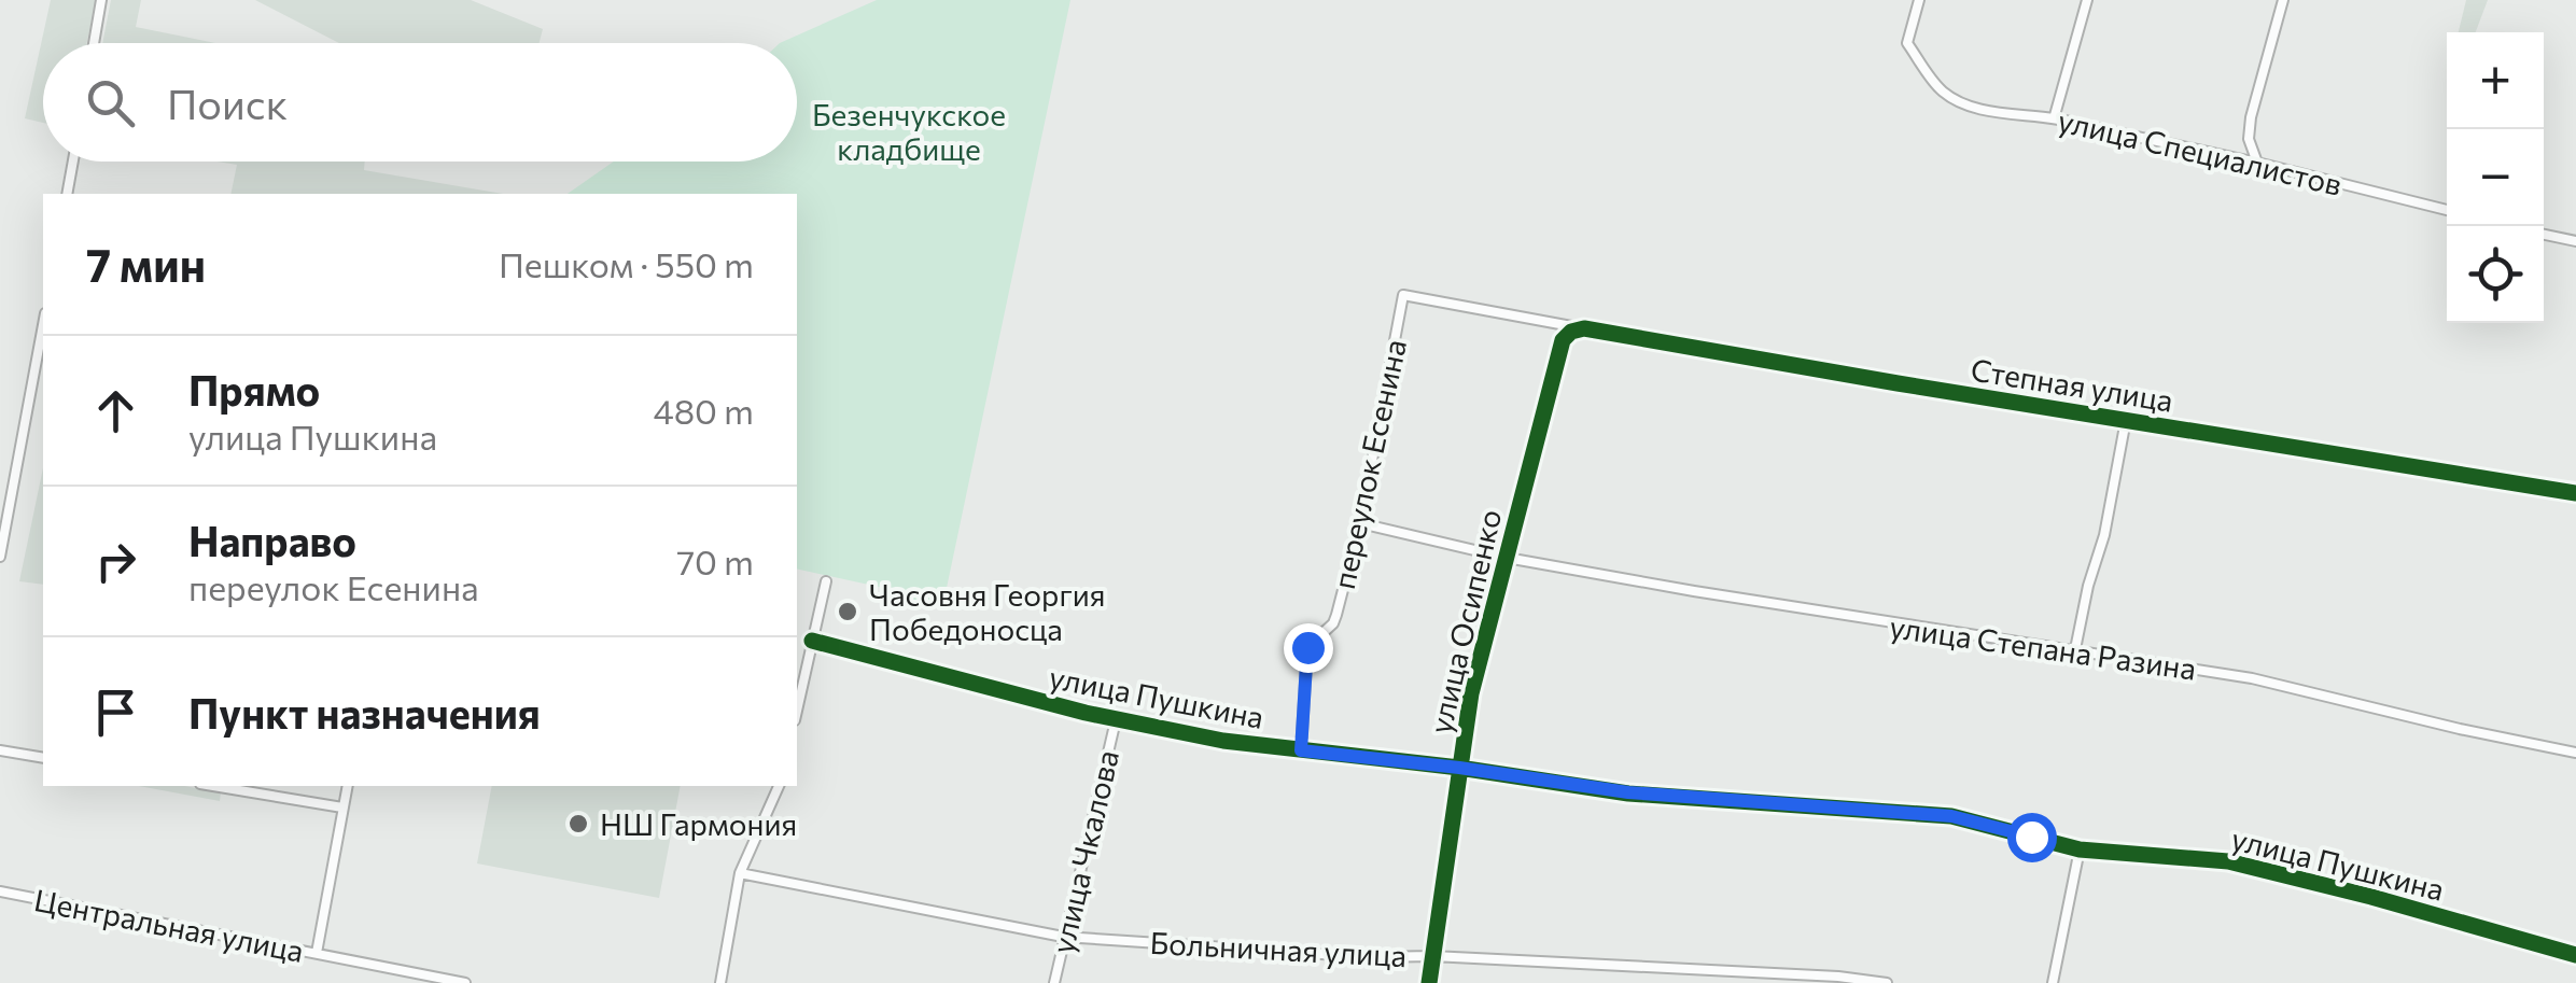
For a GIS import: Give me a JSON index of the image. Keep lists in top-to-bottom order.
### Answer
{
  "streets": {
    "street": [
      "улица Специалистов",
      "Степная улица",
      "переулок Есенина",
      "улица Осипенко",
      "улица Степана Разина",
      "улица Пушкина",
      "улица Чкалова",
      "Центральная улица",
      "Больничная улица"
    ]
  },
  "crossings": [
    ["Степная улица", "переулок Есенина"],
    ["Степная улица", "улица Осипенко"],
    ["переулок Есенина", "улица Степана Разина"],
    ["переулок Есенина", "улица Пушкина"],
    ["улица Осипенко", "улица Степана Разина"],
    ["улица Осипенко", "улица Пушкина"],
    ["улица Осипенко", "Больничная улица"],
    ["улица Пушкина", "улица Чкалова"],
    ["улица Чкалова", "Больничная улица"]
  ],
  "parks": ["Безенчукское кладбище"],
  "places": ["Часовня Георгия Победоносца", "НШ Гармония"],
  "page": {
    "map_buttons": ["+", "−"],
    "search": "Поиск",
    "heading": ["7 мин", "Пешком · 550 m"],
    "list": [
      ["Прямо", "улица Пушкина", "480 m"],
      ["Направо", "переулок Есенина", "70 m"],
      "Пункт назначения"
    ]
  }
}
